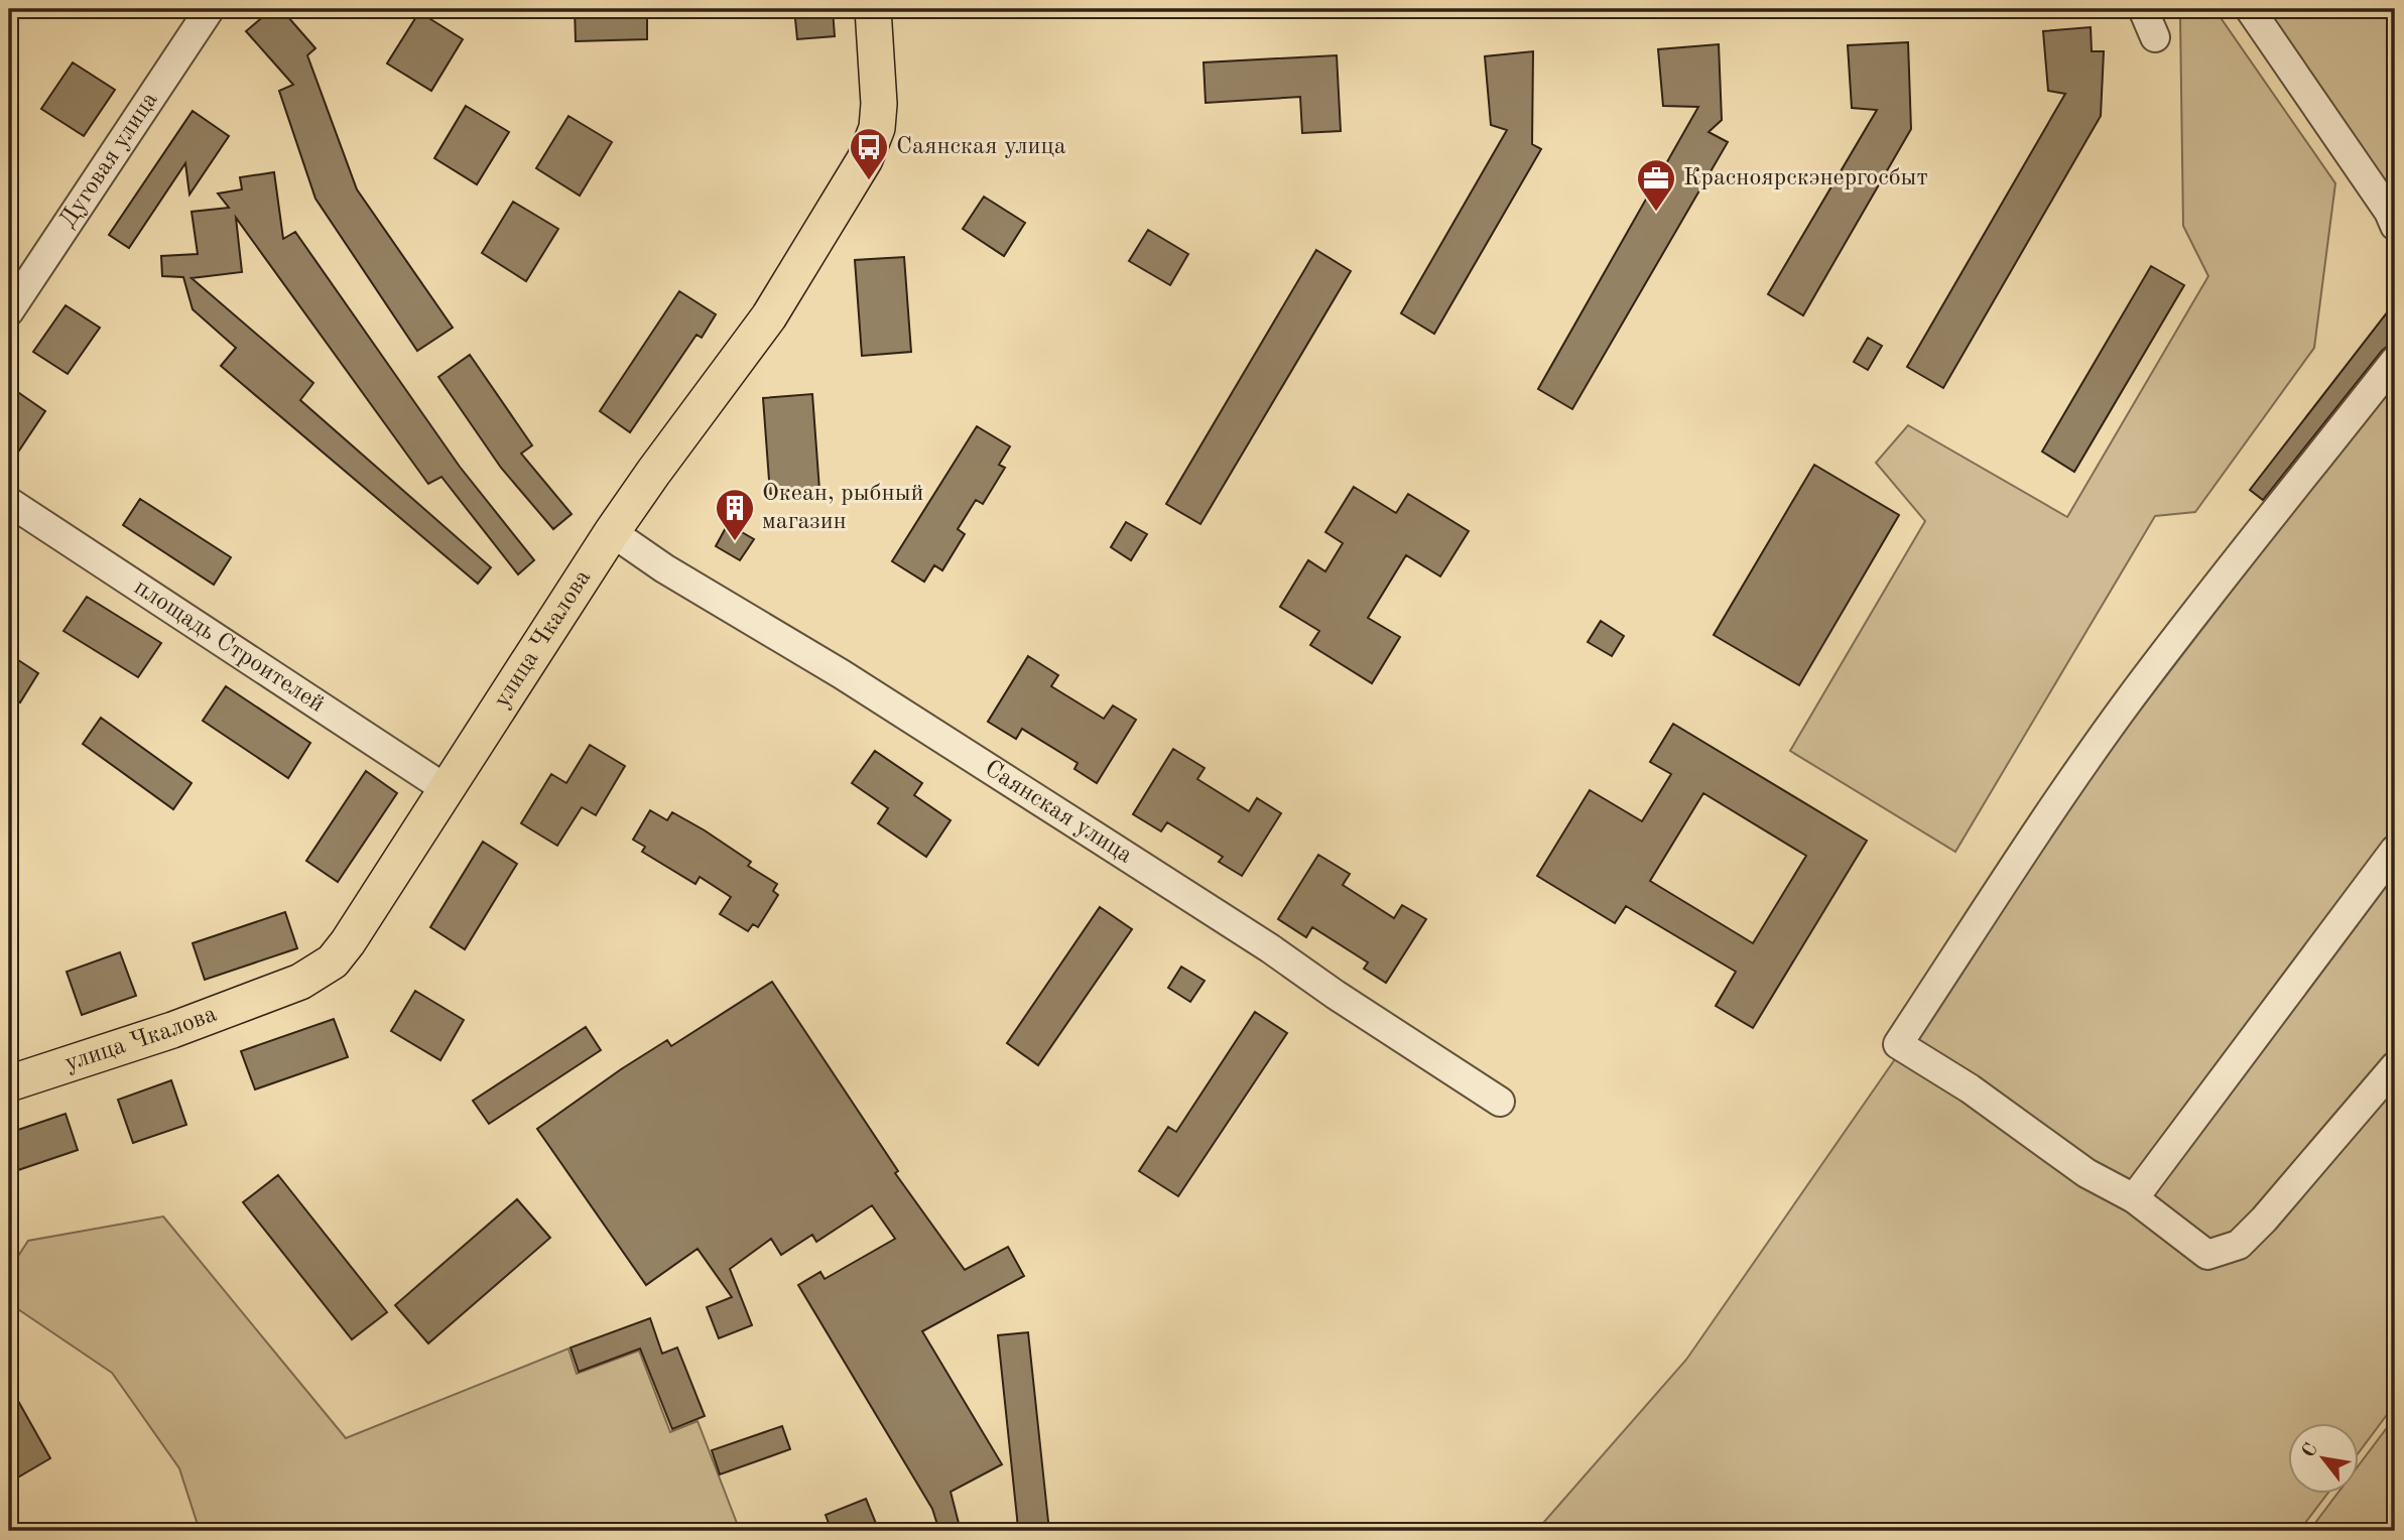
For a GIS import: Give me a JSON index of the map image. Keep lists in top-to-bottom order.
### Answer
{
  "streets": {
    "main road": ["улица Чкалова"],
    "street": ["Дуговая улица", "площадь Строителей", "Саянская улица"]
  },
  "crossings": [
    ["улица Чкалова", "площадь Строителей"],
    ["улица Чкалова", "Саянская улица"]
  ],
  "places": {
    "bus stop": ["Саянская улица"],
    "office": ["Красноярскэнергосбыт"],
    "building": ["Океан, рыбный магазин"]
  },
  "north": "top left"
}
